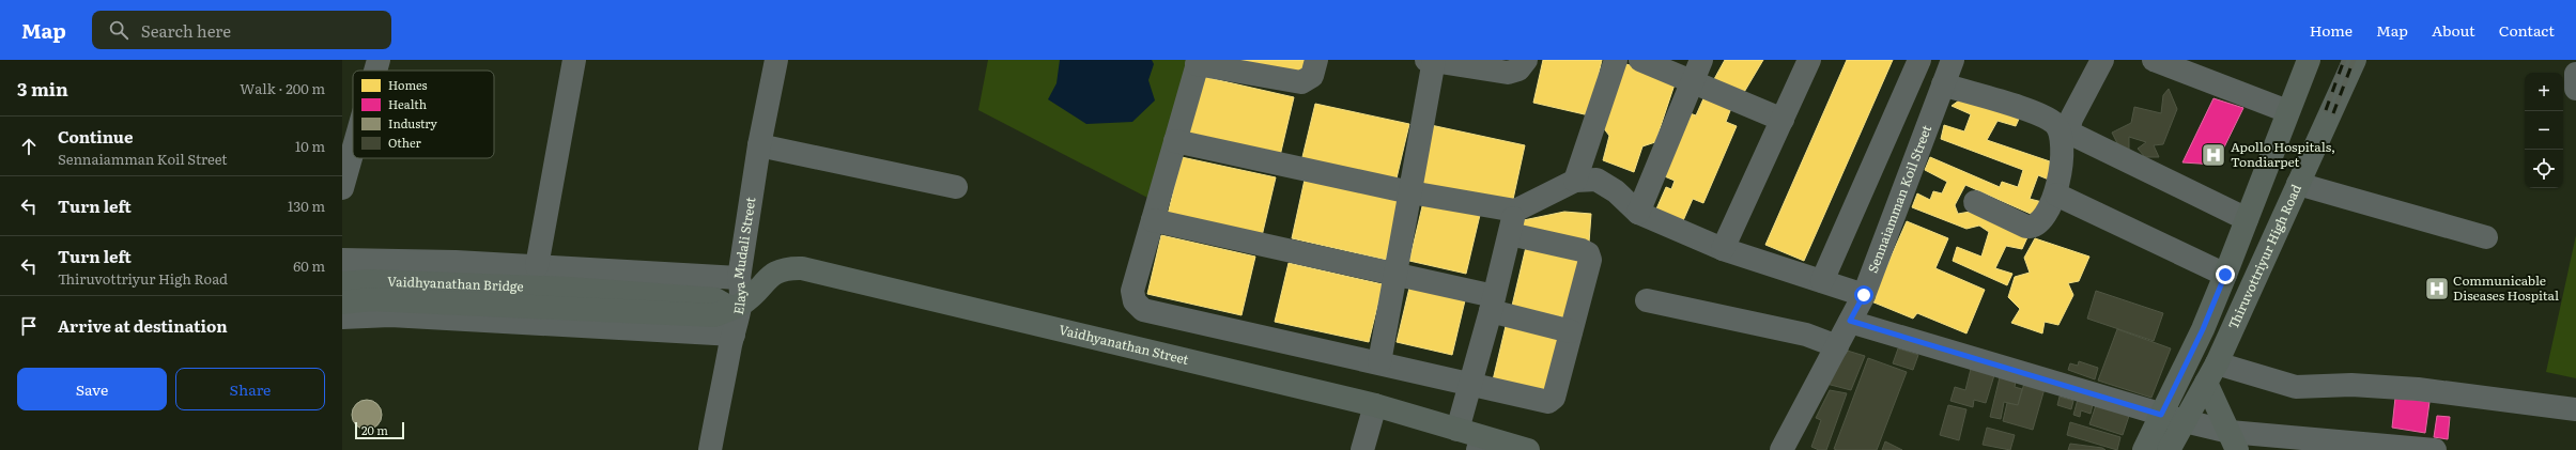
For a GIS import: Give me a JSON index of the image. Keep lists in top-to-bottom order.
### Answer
{
  "streets": {
    "main road": ["Thiruvottriyur High Road", "Vaidhyanathan Bridge", "Vaidhyanathan Street"],
    "street": ["Sennaiamman Koil Street", "Elaya Mudali Street"]
  },
  "crossings": [
    ["Elaya Mudali Street", "Vaidhyanathan Street"],
    ["Vaidhyanathan Bridge", "Vaidhyanathan Street"]
  ],
  "places": {
    "hospital": ["Apollo Hospitals, Tondiarpet", "Communicable Diseases Hospital"]
  },
  "legend": [
    "Homes",
    "Health",
    "Industry",
    "Other"
  ],
  "scale_bar": "20 m",
  "page": {
    "header": "Map",
    "search": "Search here",
    "nav": [
      "Home",
      "Map",
      "About",
      "Contact"
    ],
    "heading": ["3 min", "Walk · 200 m"],
    "map_buttons": ["+", "−"],
    "list": [
      ["Continue", "Sennaiamman Koil Street", "10 m"],
      ["Turn left", "130 m"],
      ["Turn left", "Thiruvottriyur High Road", "60 m"],
      "Arrive at destination"
    ],
    "buttons": ["Save", "Share"],
    "scale": "20 m"
  }
}
